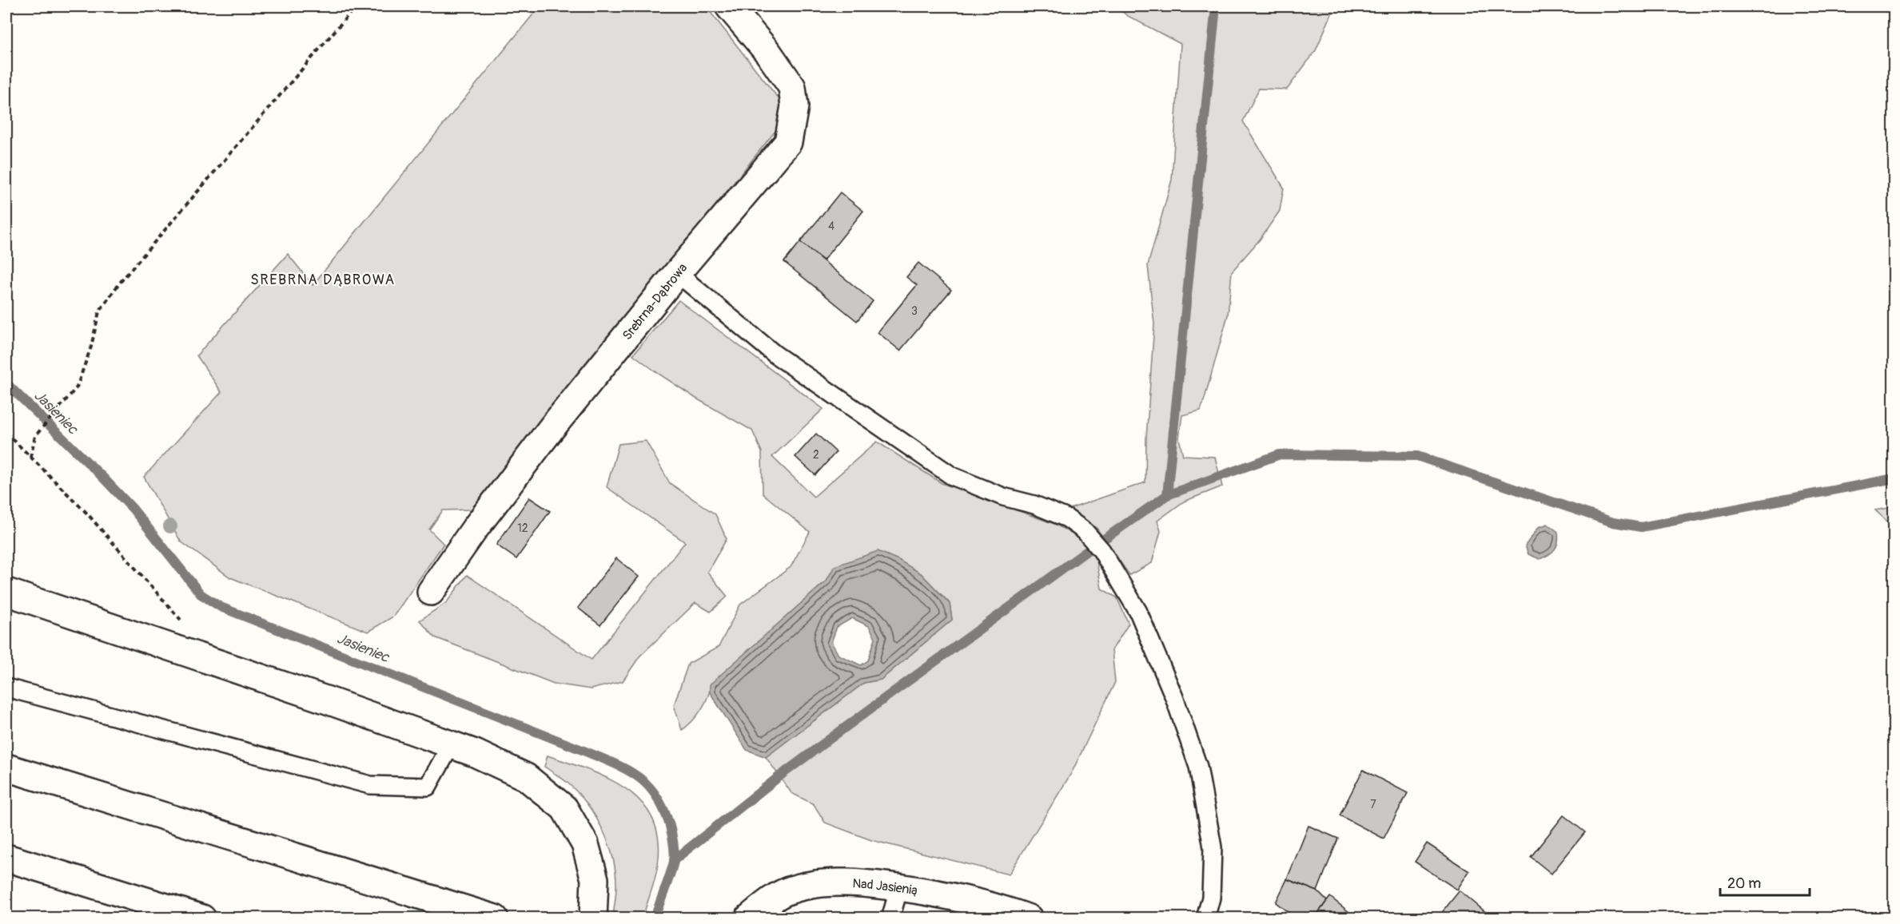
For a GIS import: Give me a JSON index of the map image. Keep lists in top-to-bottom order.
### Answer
{
  "streets": {
    "main road": ["Srebrna-Dąbrowa", "Nad Jasienią"]
  },
  "districts": ["SREBRNA DĄBROWA"],
  "water": ["Jasieniec"],
  "house_numbers": [
    "4",
    "3",
    "2",
    "12",
    "7"
  ],
  "scale_bar": "20 m"
}
